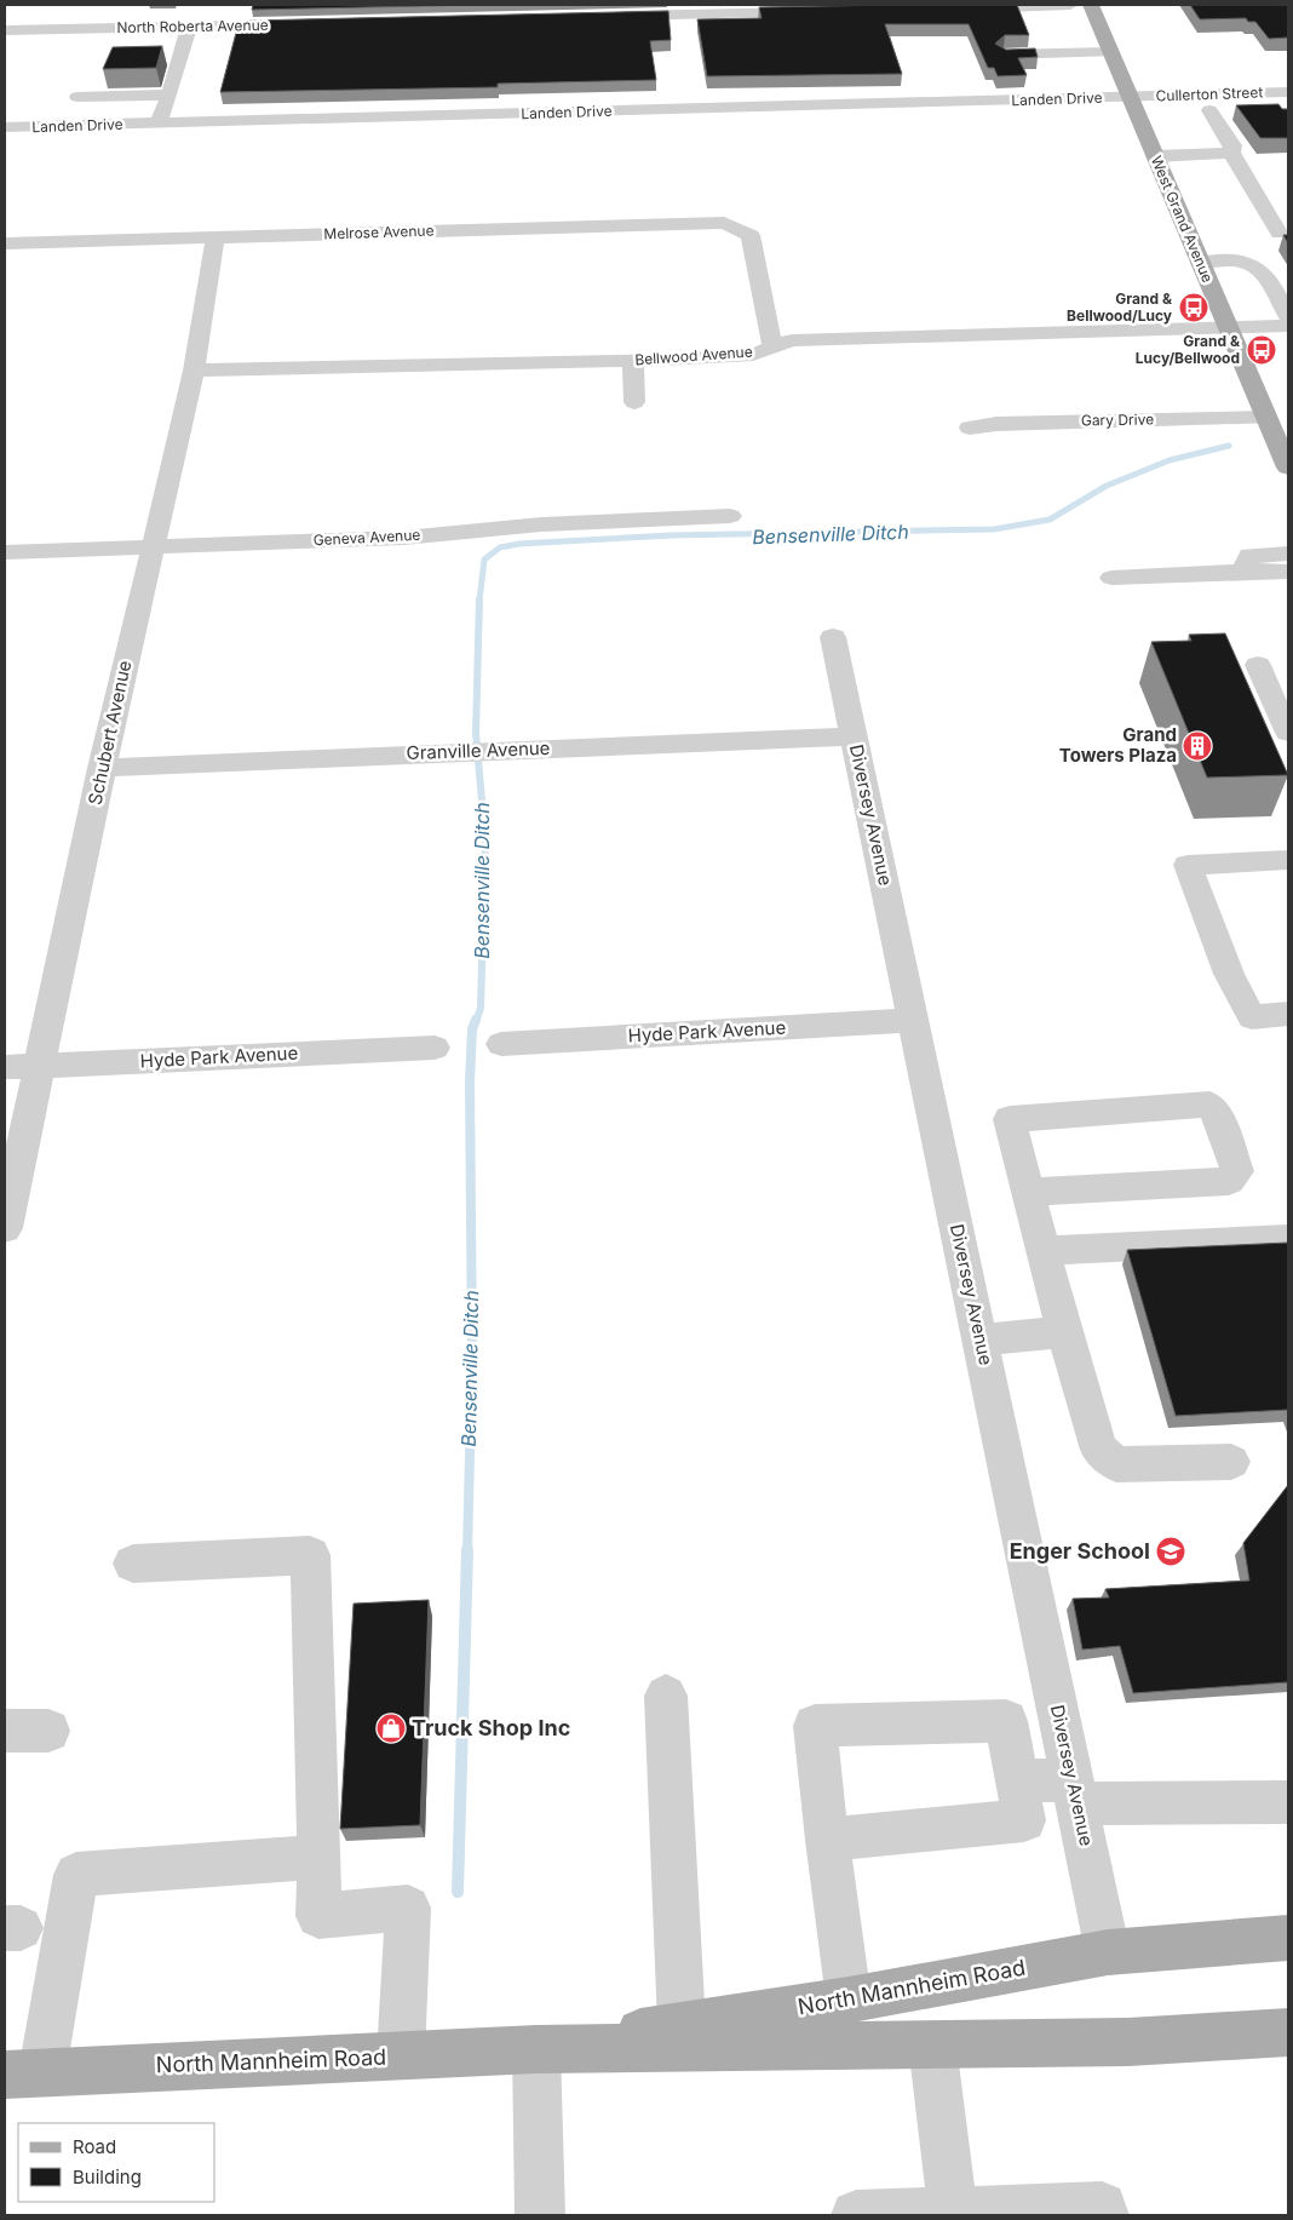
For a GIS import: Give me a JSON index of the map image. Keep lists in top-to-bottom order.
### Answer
{
  "streets": {
    "main road": ["West Grand Avenue", "North Mannheim Road"],
    "street": [
      "North Roberta Avenue",
      "Cullerton Street",
      "Landen Drive",
      "Melrose Avenue",
      "Bellwood Avenue",
      "Gary Drive",
      "Geneva Avenue",
      "Schubert Avenue",
      "Granville Avenue",
      "Diversey Avenue",
      "Hyde Park Avenue"
    ]
  },
  "crossings": [
    ["Cullerton Street", "Landen Drive"],
    ["Cullerton Street", "West Grand Avenue"],
    ["Landen Drive", "West Grand Avenue"],
    ["West Grand Avenue", "Bellwood Avenue"],
    ["West Grand Avenue", "Gary Drive"],
    ["Melrose Avenue", "Bellwood Avenue"],
    ["Melrose Avenue", "Schubert Avenue"],
    ["Bellwood Avenue", "Schubert Avenue"],
    ["Geneva Avenue", "Schubert Avenue"],
    ["Schubert Avenue", "Granville Avenue"],
    ["Schubert Avenue", "Hyde Park Avenue"],
    ["Granville Avenue", "Diversey Avenue"],
    ["Diversey Avenue", "Hyde Park Avenue"],
    ["Diversey Avenue", "North Mannheim Road"]
  ],
  "water": ["Bensenville Ditch"],
  "places": {
    "bus stop": ["Grand & Bellwood/Lucy", "Grand & Lucy/Bellwood"],
    "building": ["Grand Towers Plaza"],
    "school or university": ["Enger School"],
    "shop": ["Truck Shop Inc"]
  },
  "legend": ["Road", "Building"]
}
